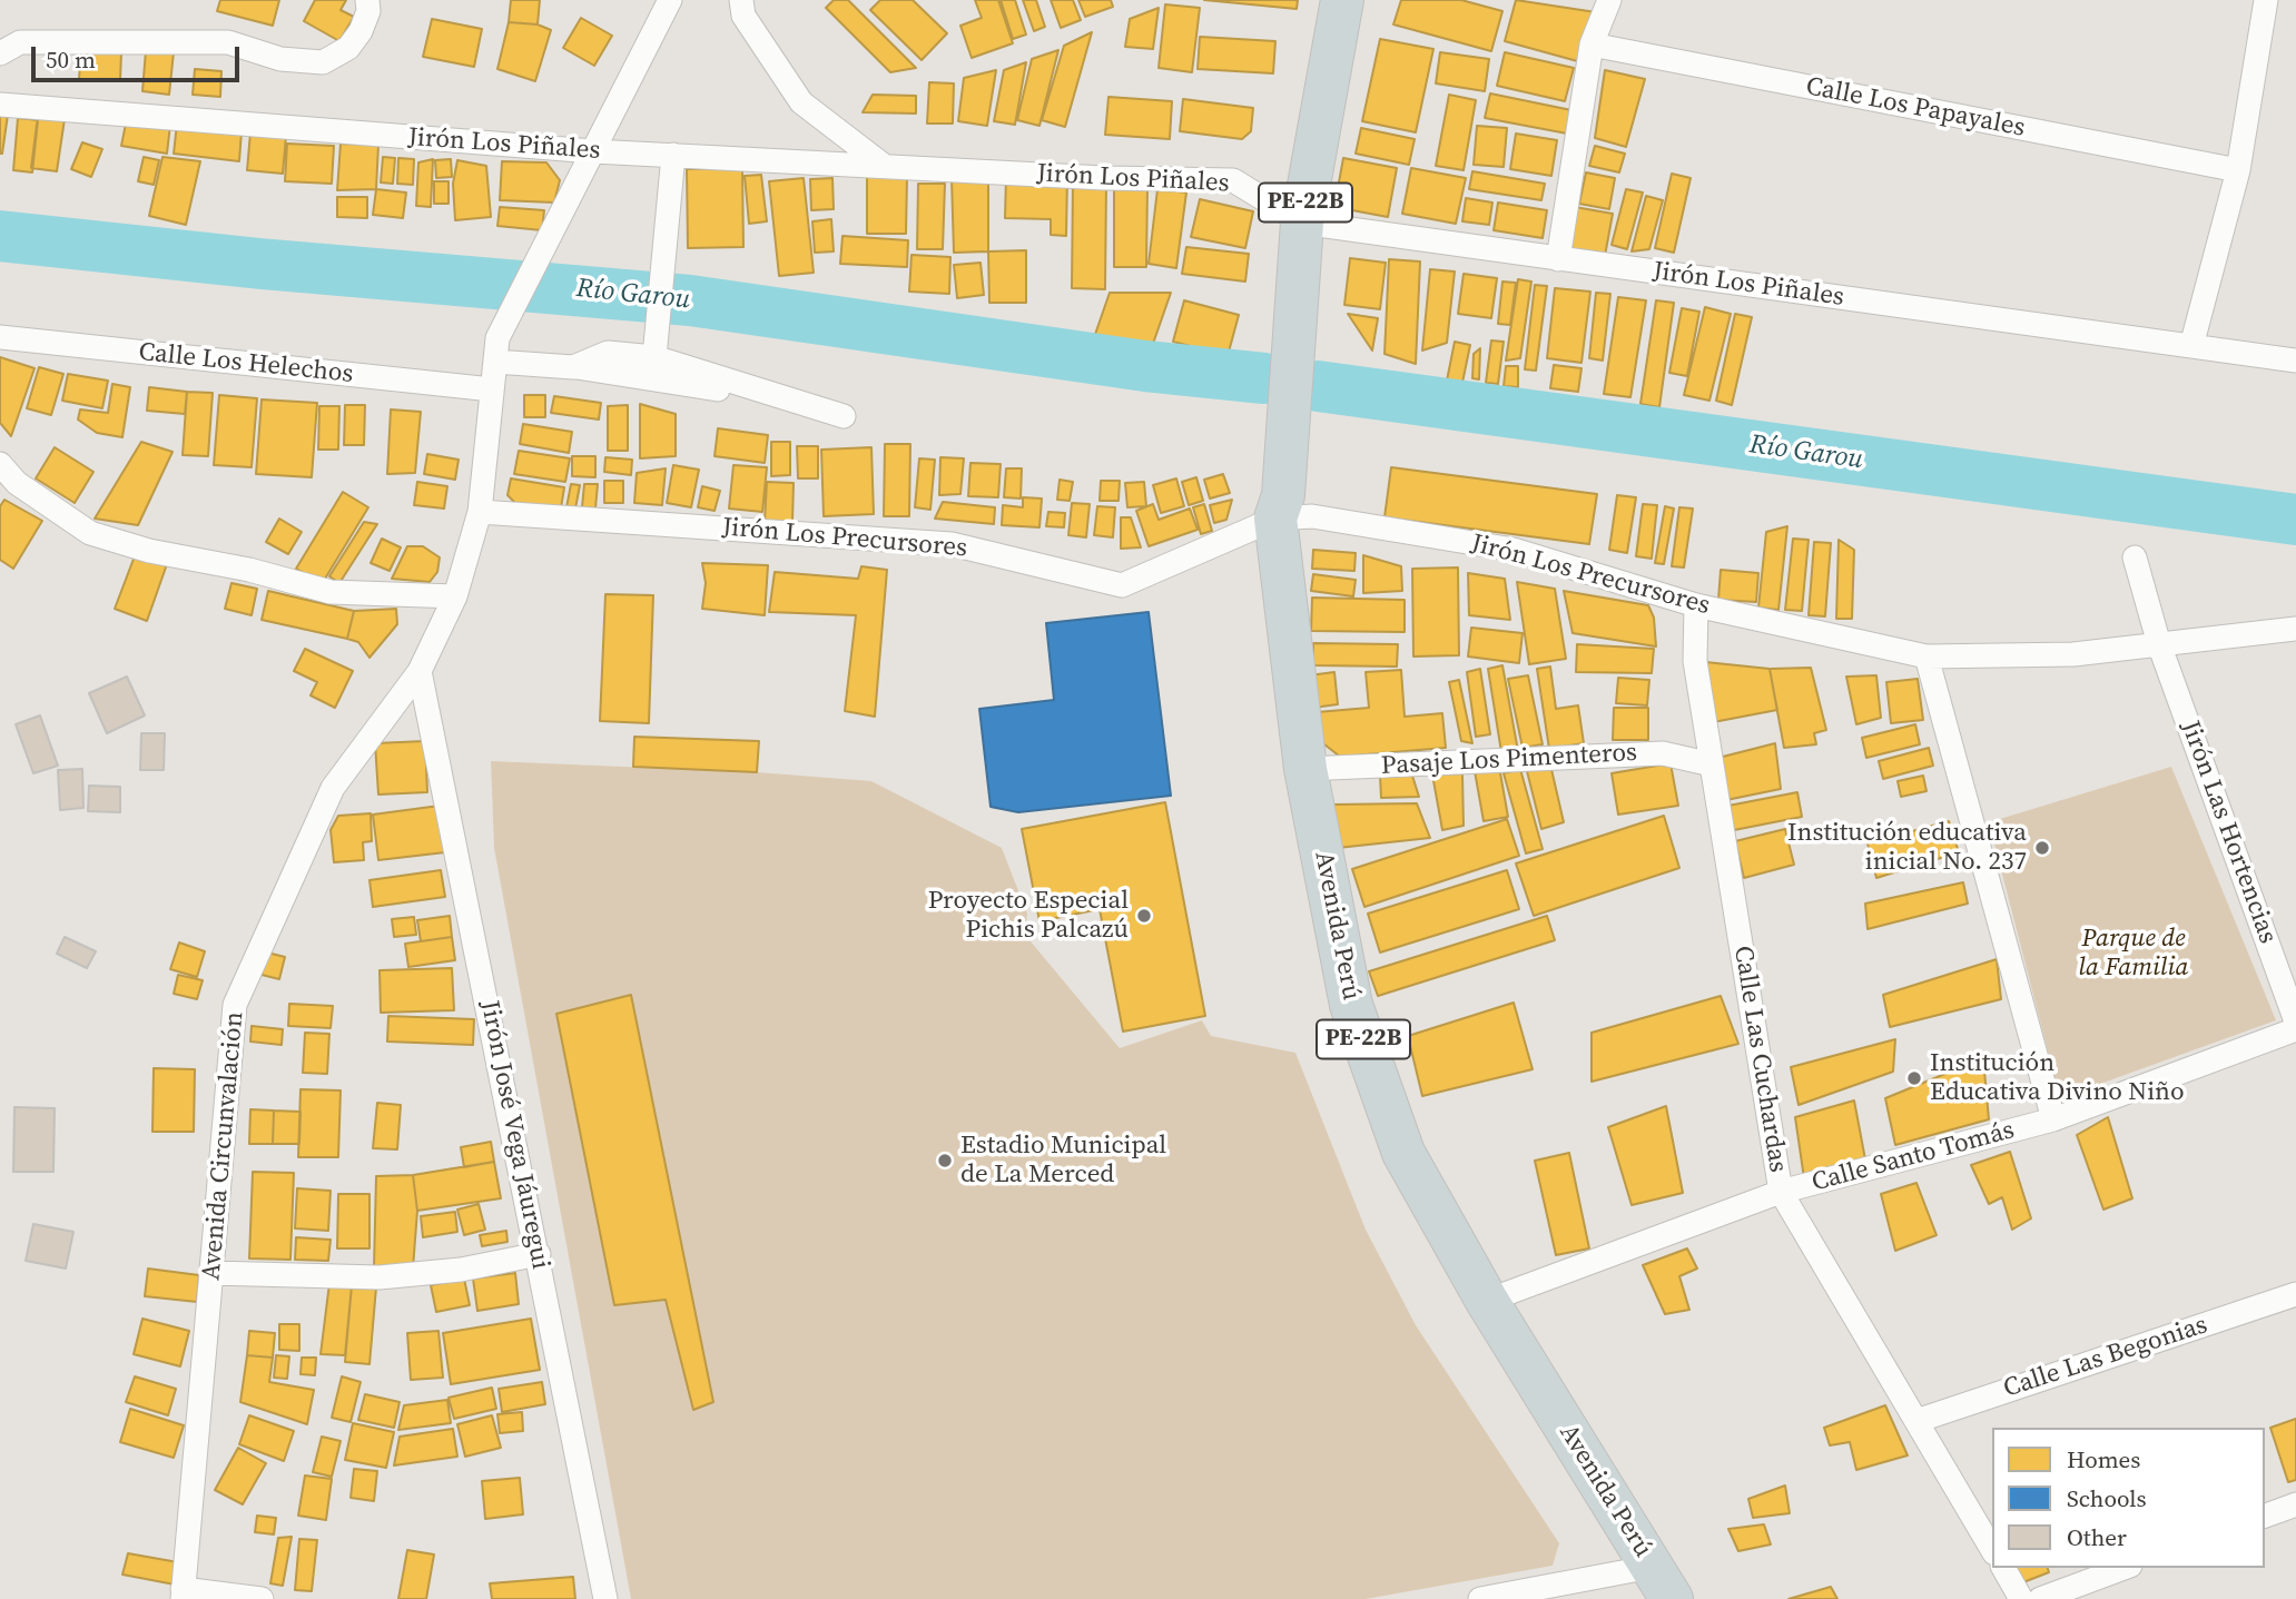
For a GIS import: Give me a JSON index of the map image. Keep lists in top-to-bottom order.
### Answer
{
  "streets": {
    "highway": ["PE-22B", "Avenida Perú"],
    "street": [
      "Calle Los Papayales",
      "Jirón Los Piñales",
      "Calle Los Helechos",
      "Jirón Los Precursores",
      "Pasaje Los Pimenteros",
      "Jirón Las Hortencias",
      "Calle Las Cuchardas",
      "Jirón José Vega Jáuregui",
      "Avenida Circunvalación",
      "Calle Santo Tomás",
      "Calle Las Begonias"
    ]
  },
  "crossings": [
    ["Jirón Los Piñales", "PE-22B"],
    ["Jirón Los Piñales", "Avenida Perú"],
    ["Jirón Los Piñales", "Avenida Circunvalación"],
    ["PE-22B", "Avenida Perú"],
    ["Calle Los Helechos", "Avenida Circunvalación"],
    ["Jirón Los Precursores", "Jirón Las Hortencias"],
    ["Jirón Los Precursores", "Avenida Perú"],
    ["Jirón Los Precursores", "Calle Las Cuchardas"],
    ["Jirón Los Precursores", "Avenida Circunvalación"],
    ["Pasaje Los Pimenteros", "Avenida Perú"],
    ["Pasaje Los Pimenteros", "Calle Las Cuchardas"],
    ["Avenida Perú", "Calle Santo Tomás"],
    ["Calle Las Cuchardas", "Calle Santo Tomás"],
    ["Calle Las Cuchardas", "Calle Las Begonias"],
    ["Jirón José Vega Jáuregui", "Avenida Circunvalación"]
  ],
  "water": ["Río Garou"],
  "parks": ["Parque de la Familia"],
  "places": [
    "Institución educativa inicial No. 237",
    "Proyecto Especial Pichis Palcazú",
    "Institución Educativa Divino Niño",
    "Estadio Municipal de La Merced"
  ],
  "legend": ["Homes", "Schools", "Other"],
  "scale_bar": "50 m"
}
